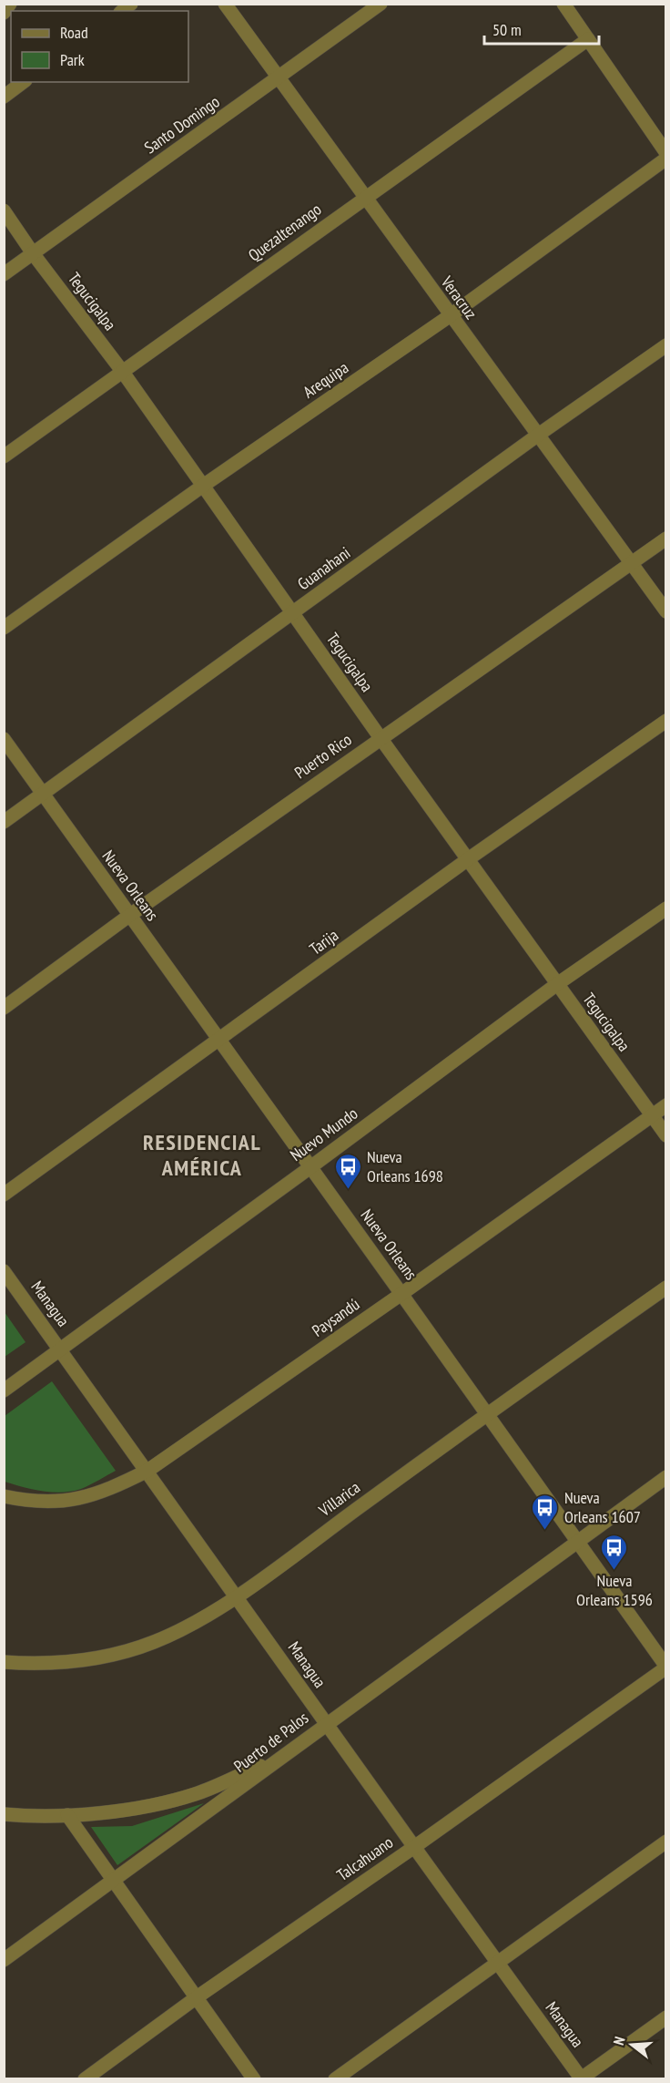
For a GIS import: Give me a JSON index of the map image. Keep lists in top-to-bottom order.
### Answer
{
  "streets": {
    "street": [
      "Santo Domingo",
      "Quezaltenango",
      "Veracruz",
      "Tegucigalpa",
      "Arequipa",
      "Guanahani",
      "Puerto Rico",
      "Nueva Orleans",
      "Tarija",
      "Nuevo Mundo",
      "Managua",
      "Paysandú",
      "Villarica",
      "Puerto de Palos",
      "Talcahuano"
    ]
  },
  "crossings": [
    ["Santo Domingo", "Veracruz"],
    ["Santo Domingo", "Tegucigalpa"],
    ["Quezaltenango", "Veracruz"],
    ["Quezaltenango", "Tegucigalpa"],
    ["Veracruz", "Arequipa"],
    ["Veracruz", "Guanahani"],
    ["Veracruz", "Puerto Rico"],
    ["Tegucigalpa", "Arequipa"],
    ["Tegucigalpa", "Guanahani"],
    ["Tegucigalpa", "Puerto Rico"],
    ["Tegucigalpa", "Tarija"],
    ["Tegucigalpa", "Nuevo Mundo"],
    ["Tegucigalpa", "Paysandú"],
    ["Guanahani", "Nueva Orleans"],
    ["Puerto Rico", "Nueva Orleans"],
    ["Nueva Orleans", "Tarija"],
    ["Nueva Orleans", "Nuevo Mundo"],
    ["Nueva Orleans", "Paysandú"],
    ["Nueva Orleans", "Villarica"],
    ["Nueva Orleans", "Puerto de Palos"],
    ["Nueva Orleans", "Talcahuano"],
    ["Nuevo Mundo", "Managua"],
    ["Managua", "Paysandú"],
    ["Managua", "Villarica"],
    ["Managua", "Puerto de Palos"],
    ["Managua", "Talcahuano"]
  ],
  "districts": ["RESIDENCIAL AMÉRICA"],
  "places": {
    "bus stop": ["Nueva Orleans 1698", "Nueva Orleans 1607", "Nueva Orleans 1596"]
  },
  "legend": ["Road", "Park"],
  "scale_bar": "50 m",
  "north": "left"
}
